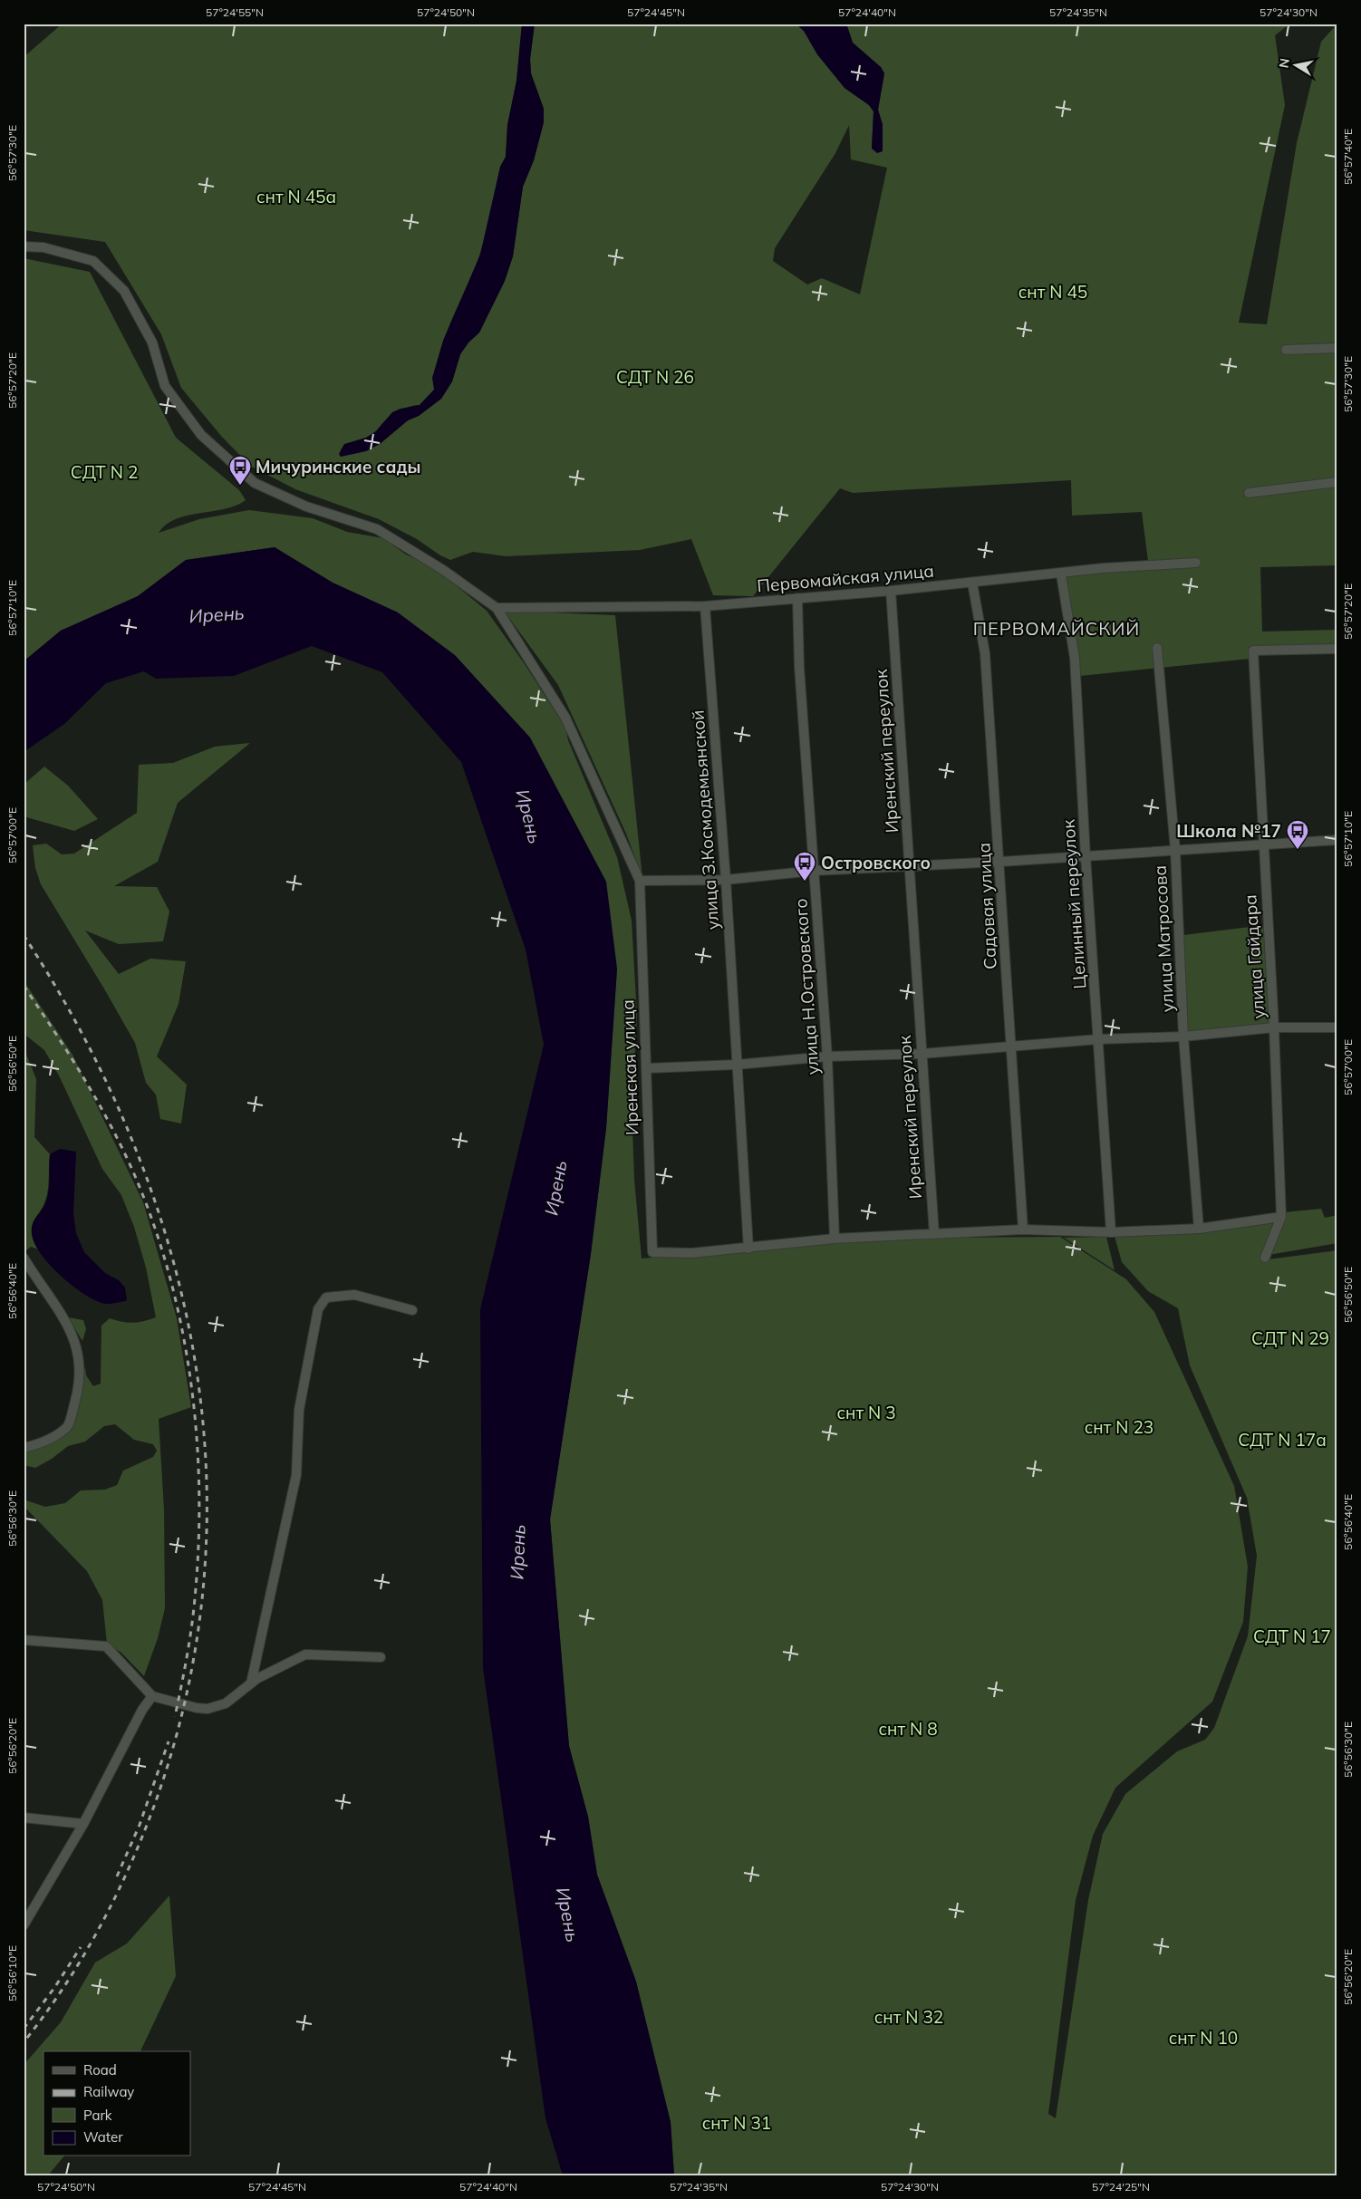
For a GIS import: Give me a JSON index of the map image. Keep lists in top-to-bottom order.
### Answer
{
  "streets": {
    "street": [
      "Первомайская улица",
      "Иренский переулок",
      "улица З.Космодемьянской",
      "Целинный переулок",
      "Садовая улица",
      "улица Матросова",
      "улица Гайдара",
      "улица Н.Островского",
      "Иренская улица"
    ]
  },
  "crossings": [
    ["Первомайская улица", "Иренский переулок"],
    ["Первомайская улица", "улица З.Космодемьянской"],
    ["Первомайская улица", "Целинный переулок"],
    ["Первомайская улица", "Садовая улица"],
    ["Первомайская улица", "улица Н.Островского"],
    ["улица З.Космодемьянской", "Иренская улица"]
  ],
  "districts": ["ПЕРВОМАЙСКИЙ"],
  "water": ["Ирень"],
  "parks": [
    "снт N 45а",
    "снт N 45",
    "СДТ N 26",
    "СДТ N 2",
    "СДТ N 29",
    "снт N 3",
    "снт N 23",
    "СДТ N 17а",
    "СДТ N 17",
    "снт N 8",
    "снт N 32",
    "снт N 10",
    "снт N 31"
  ],
  "places": {
    "bus stop": ["Мичуринские сады", "Школа №17", "Островского"]
  },
  "legend": [
    "Road",
    "Railway",
    "Park",
    "Water"
  ],
  "north": "left",
  "coordinates": [
    "57°24'55\"N",
    "57°24'50\"N",
    "57°24'45\"N",
    "57°24'40\"N",
    "57°24'35\"N",
    "57°24'30\"N",
    "56°57'30\"E",
    "56°57'40\"E",
    "56°57'20\"E",
    "56°57'10\"E",
    "56°57'00\"E",
    "56°56'50\"E",
    "56°56'40\"E",
    "56°56'30\"E",
    "56°56'20\"E",
    "56°56'10\"E",
    "57°24'25\"N"
  ]
}
